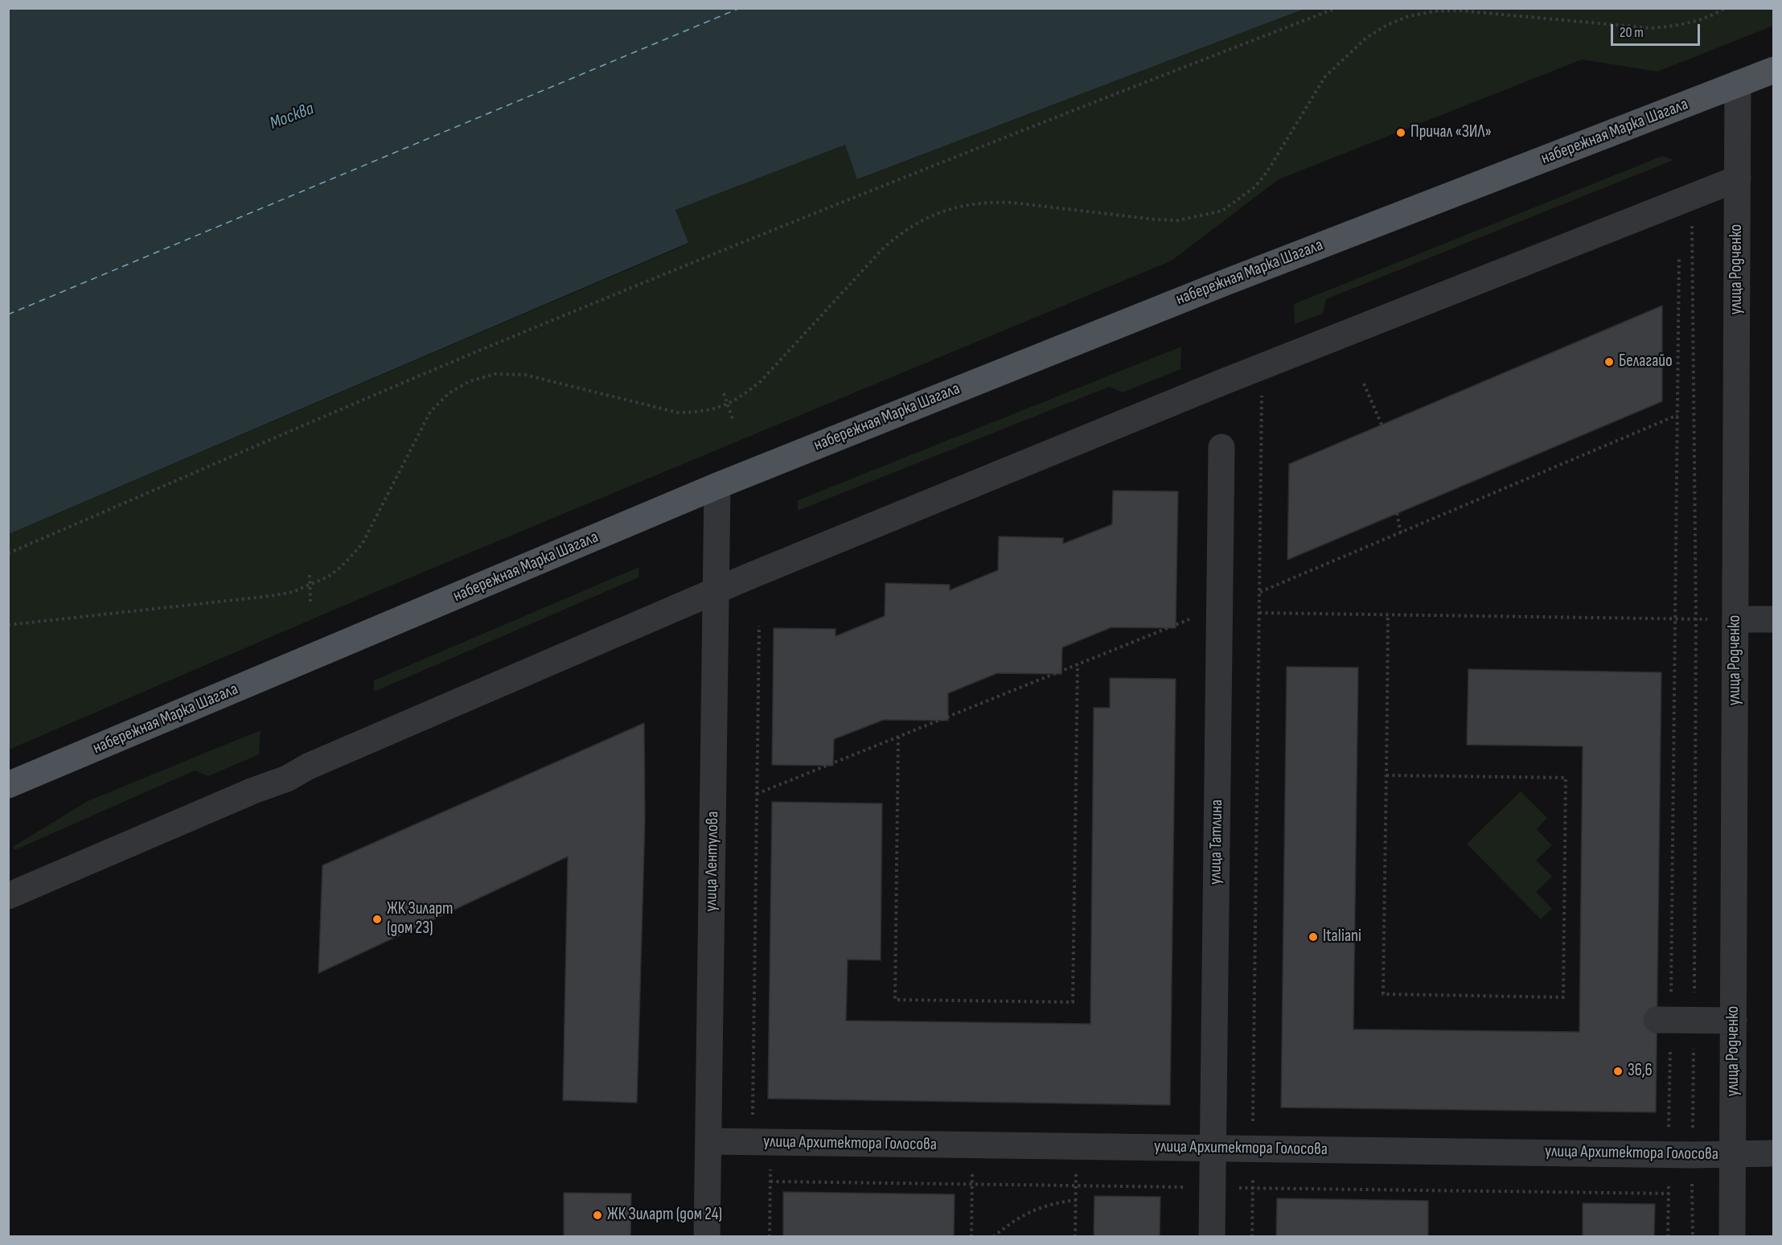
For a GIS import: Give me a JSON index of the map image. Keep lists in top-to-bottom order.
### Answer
{
  "streets": {
    "main road": ["набережная Марка Шагала"],
    "street": [
      "улица Родченко",
      "улица Татлина",
      "улица Лентулова",
      "улица Архитектора Голосова"
    ]
  },
  "crossings": [
    ["набережная Марка Шагала", "улица Родченко"],
    ["набережная Марка Шагала", "улица Лентулова"],
    ["улица Родченко", "улица Архитектора Голосова"],
    ["улица Татлина", "улица Архитектора Голосова"],
    ["улица Лентулова", "улица Архитектора Голосова"]
  ],
  "water": ["Москва"],
  "places": [
    "Причал «ЗИЛ»",
    "Белагайо",
    "ЖК Зиларт (дом 23)",
    "Italiani",
    "36,6",
    "ЖК Зиларт (дом 24)"
  ],
  "scale_bar": "20 m"
}
